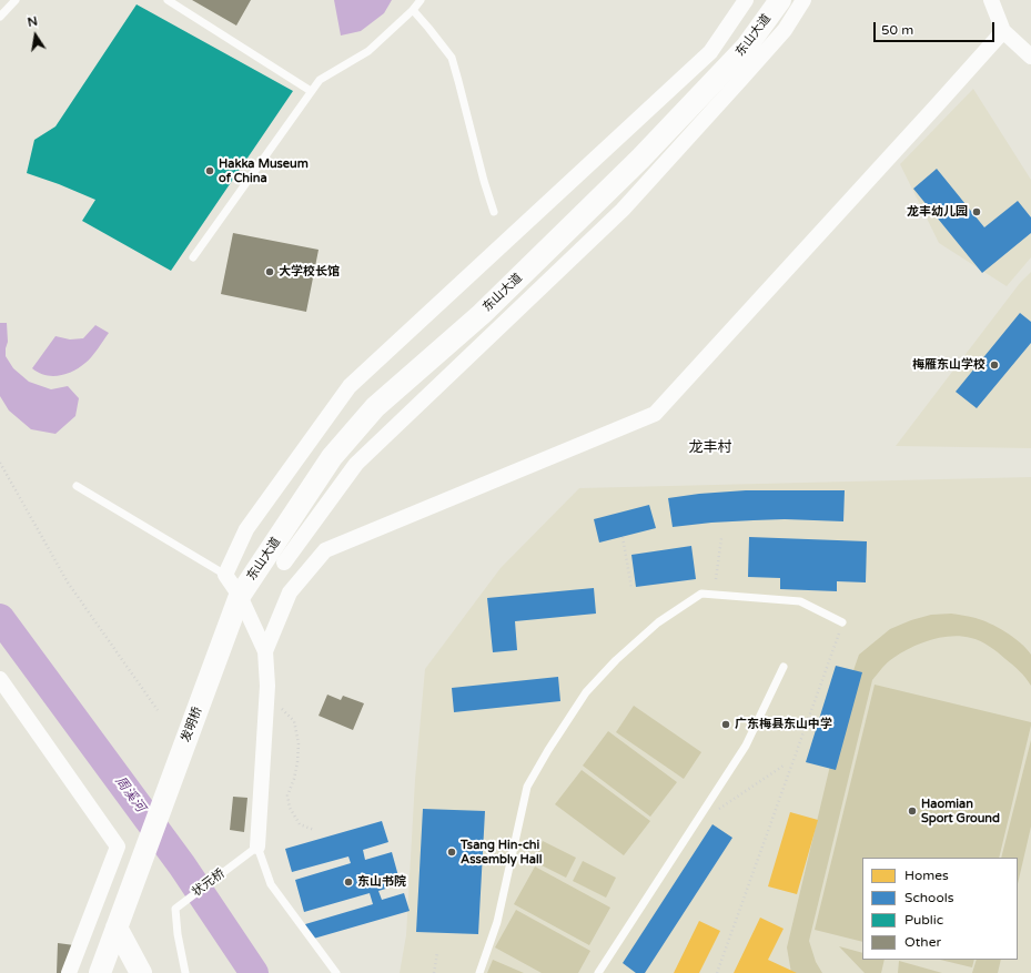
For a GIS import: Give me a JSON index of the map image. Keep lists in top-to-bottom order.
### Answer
{
  "streets": {
    "main road": ["东山大道", "发明桥"],
    "lane": ["状元桥"]
  },
  "crossings": [
    ["东山大道", "发明桥"]
  ],
  "districts": ["龙丰村"],
  "water": ["周溪河"],
  "places": [
    "Hakka Museum of China",
    "龙丰幼儿园",
    "大学校长馆",
    "梅雁东山学校",
    "广东梅县东山中学",
    "Haomian Sport Ground",
    "Tsang Hin-chi Assembly Hall",
    "东山书院"
  ],
  "legend": [
    "Homes",
    "Schools",
    "Public",
    "Other"
  ],
  "scale_bar": "50 m",
  "north": "top"
}
